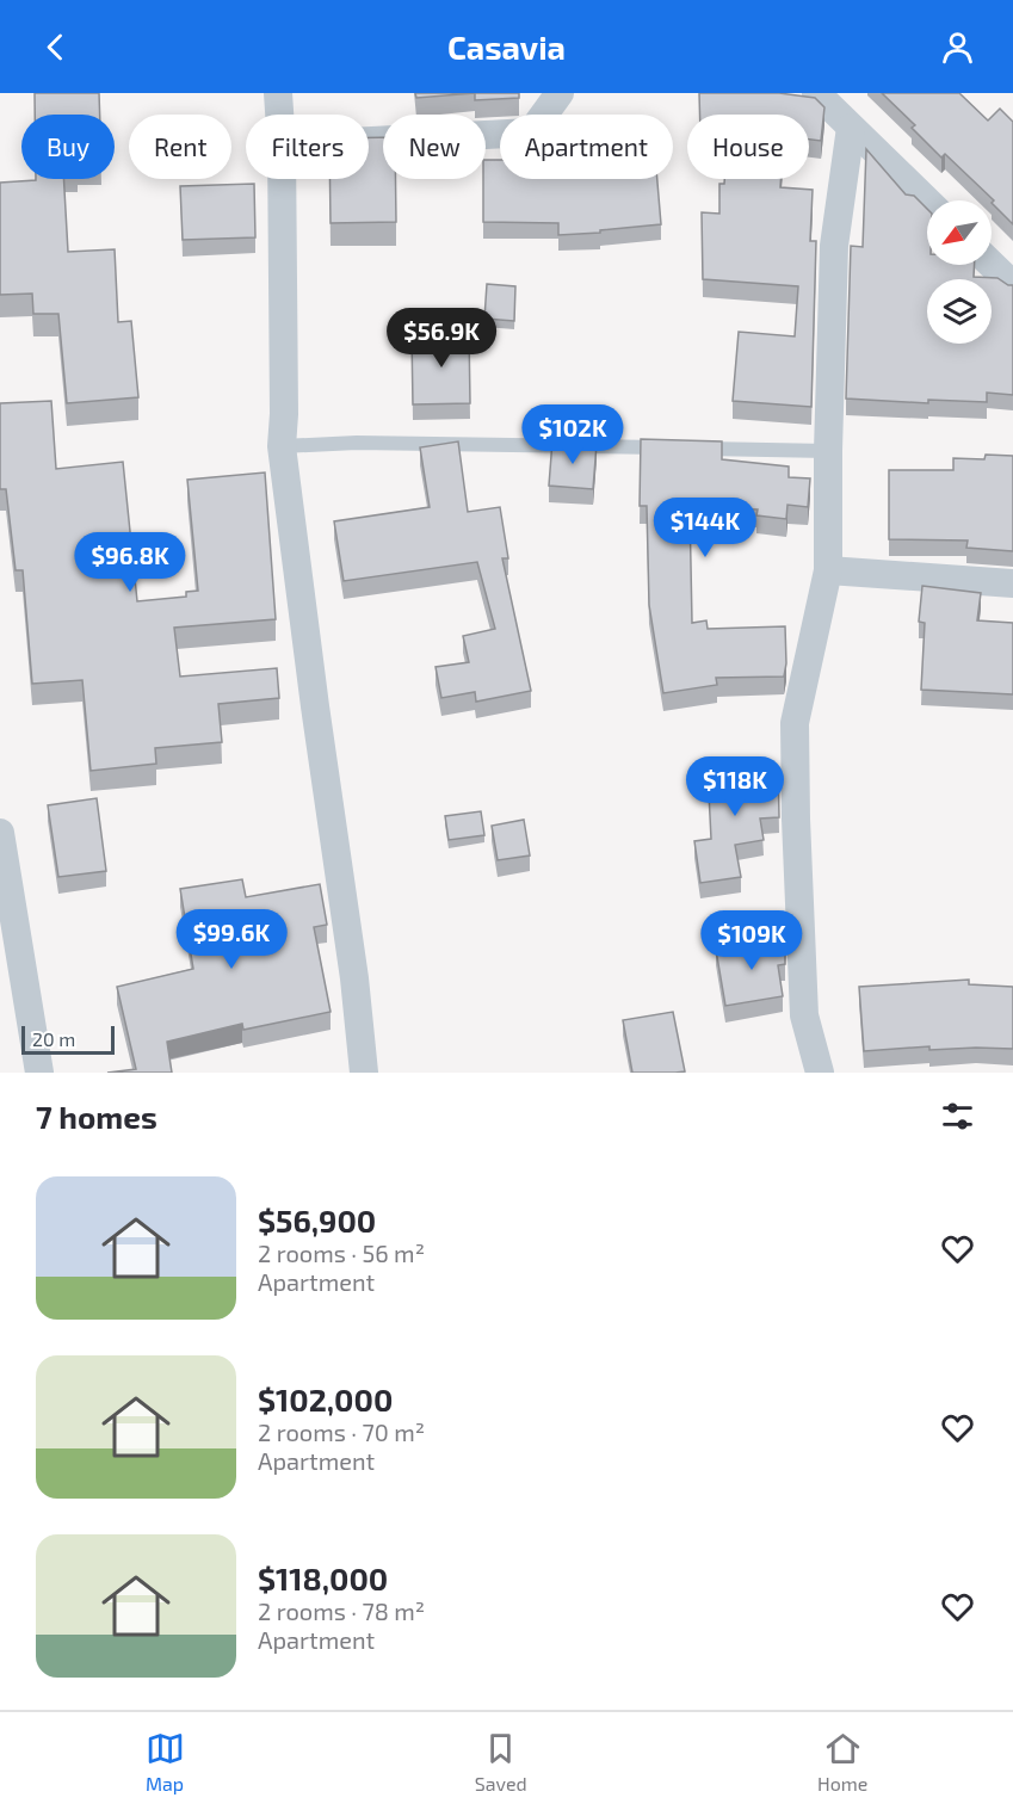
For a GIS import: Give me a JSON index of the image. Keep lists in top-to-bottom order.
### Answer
{
  "scale_bar": "20 m",
  "north": "bottom left",
  "page": {
    "header": "Casavia",
    "chip": [
      "Buy",
      "Rent",
      "Filters",
      "New",
      "Apartment",
      "House"
    ],
    "price": [
      "$56.9K",
      "$102K",
      "$144K",
      "$96.8K",
      "$118K",
      "$99.6K",
      "$109K"
    ],
    "scale": "20 m",
    "heading": "7 homes",
    "list": [
      {
        "name": "$56,900",
        "note": "2 rooms · 56 m² · Apartment"
      },
      {
        "name": "$102,000",
        "note": "2 rooms · 70 m² · Apartment"
      },
      {
        "name": "$118,000",
        "note": "2 rooms · 78 m² · Apartment"
      }
    ],
    "tabs": ["Map", "Saved", "Home"]
  }
}
